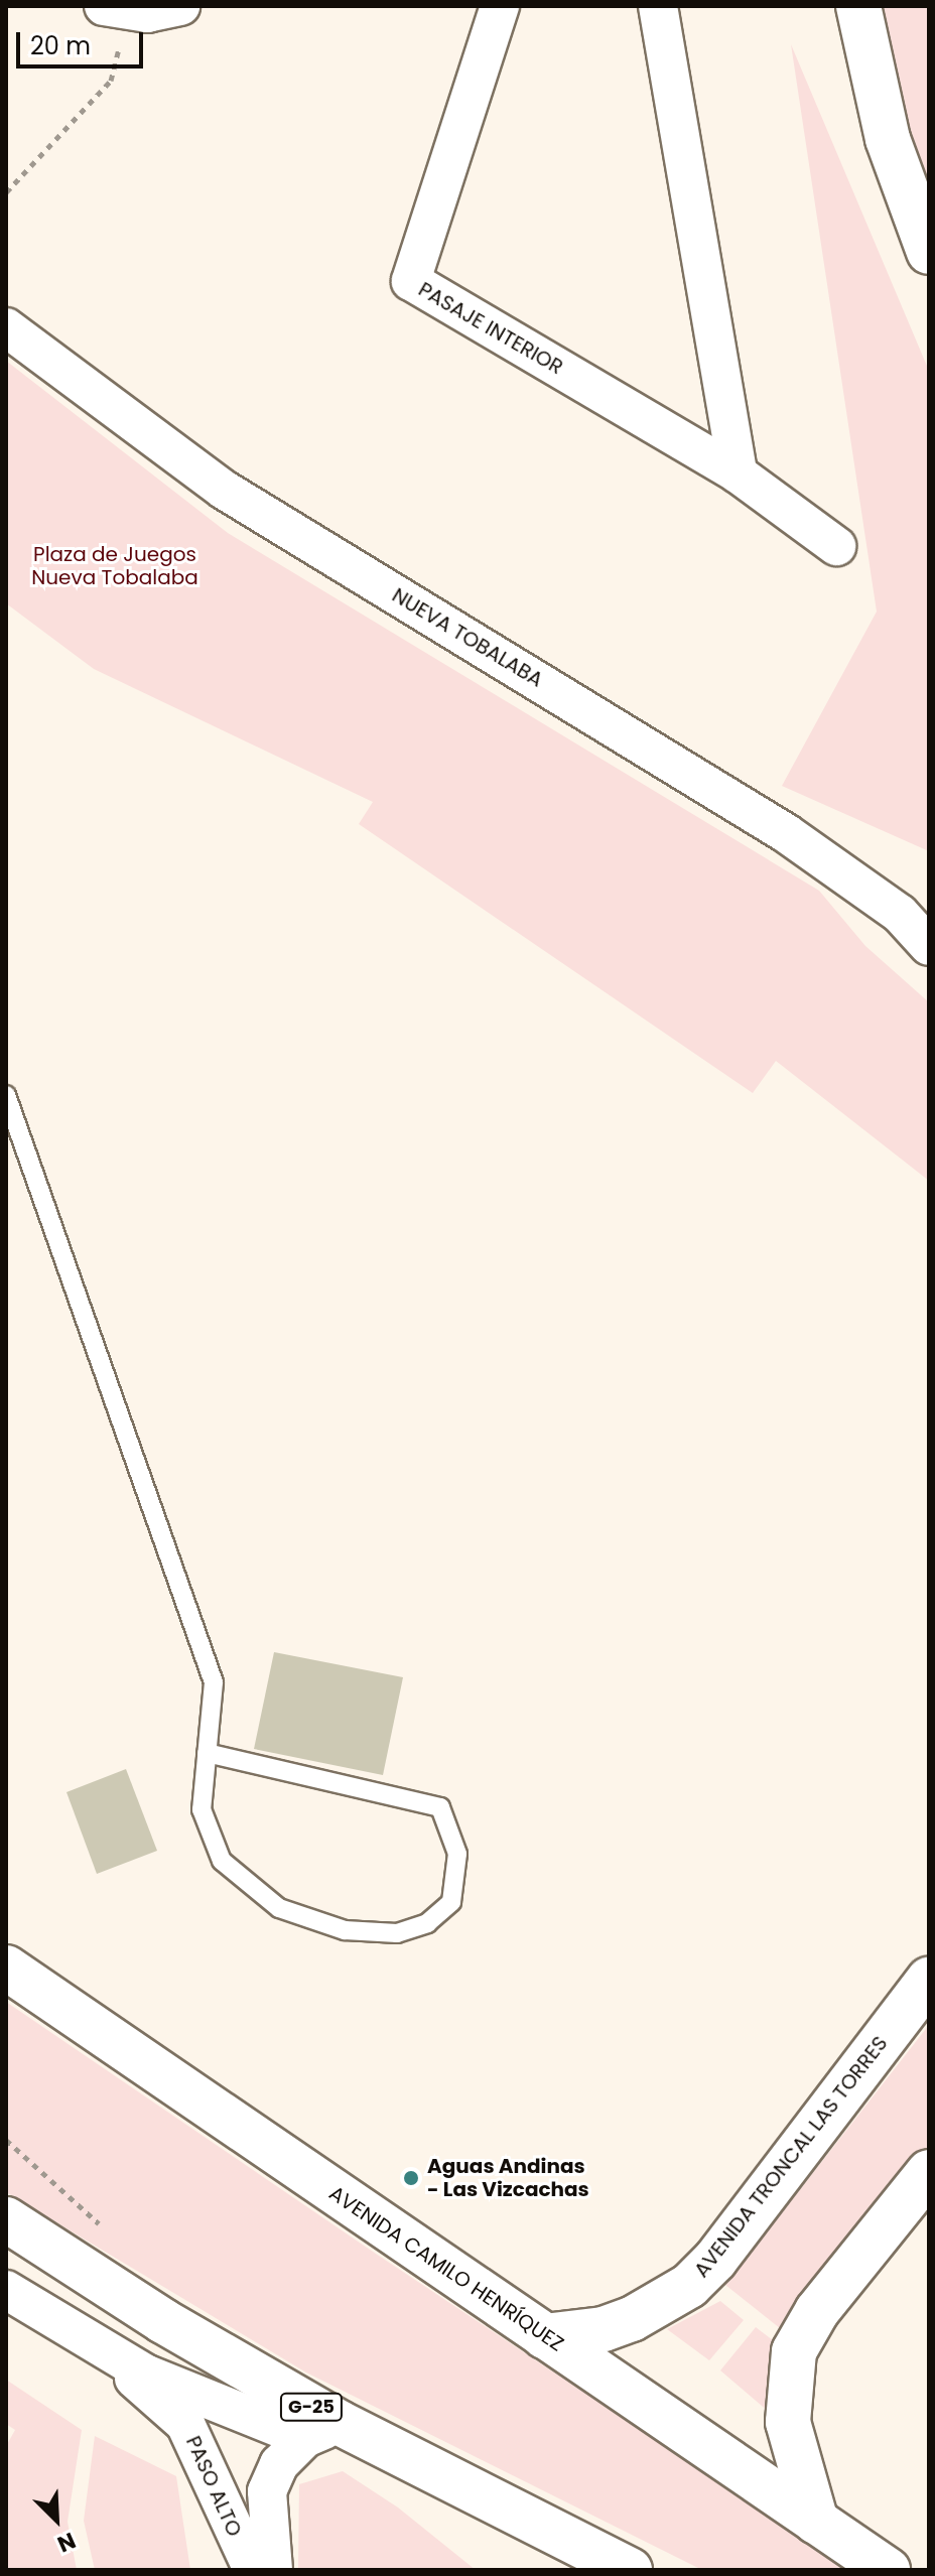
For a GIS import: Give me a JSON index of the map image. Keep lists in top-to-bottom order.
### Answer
{
  "streets": {
    "main road": ["AVENIDA TRONCAL LAS TORRES", "AVENIDA CAMILO HENRÍQUEZ", "G-25"],
    "street": ["PASAJE INTERIOR", "NUEVA TOBALABA", "PASO ALTO"]
  },
  "crossings": [
    ["AVENIDA TRONCAL LAS TORRES", "AVENIDA CAMILO HENRÍQUEZ"],
    ["G-25", "PASO ALTO"]
  ],
  "parks": ["Plaza de Juegos Nueva Tobalaba"],
  "places": ["Aguas Andinas - Las Vizcachas"],
  "scale_bar": "20 m",
  "north": "bottom right"
}
